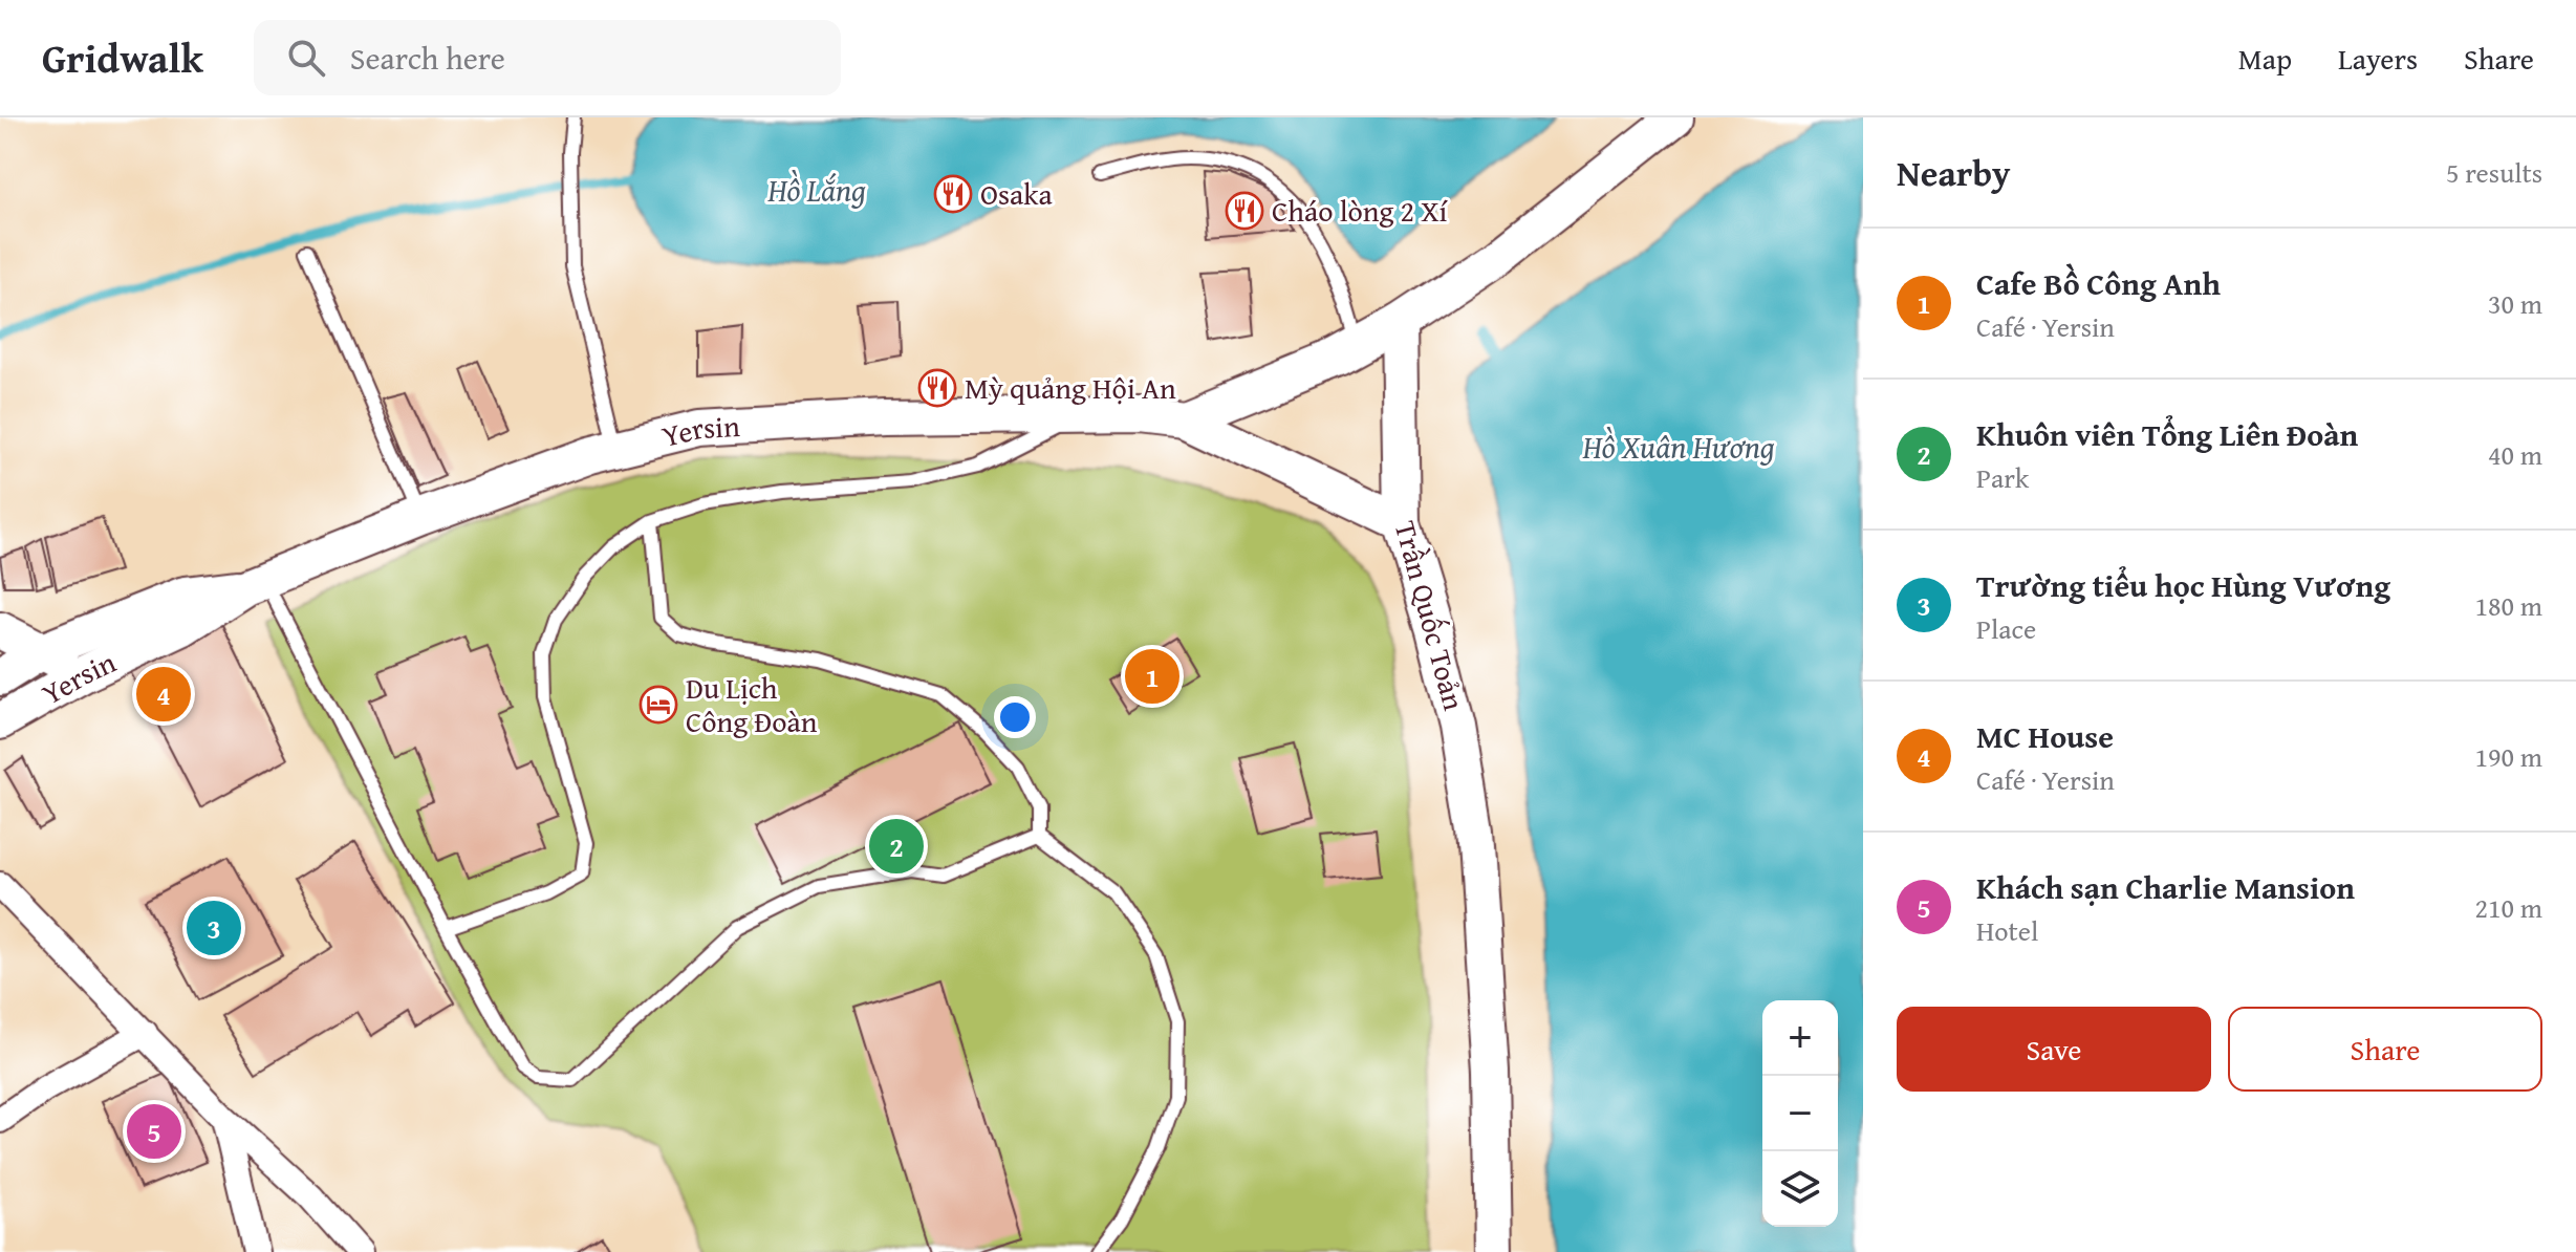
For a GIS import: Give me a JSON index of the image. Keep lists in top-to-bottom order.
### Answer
{
  "streets": {
    "main road": ["Yersin", "Trần Quốc Toản"]
  },
  "crossings": [
    ["Yersin", "Trần Quốc Toản"]
  ],
  "water": ["Hồ Lắng", "Hồ Xuân Hương"],
  "places": {
    "restaurant": ["Osaka", "Cháo lòng 2 Xí", "Mỳ quảng Hội An"],
    "hotel": ["Du Lịch Công Đoàn"]
  },
  "page": {
    "header": "Gridwalk",
    "search": "Search here",
    "nav": ["Map", "Layers", "Share"],
    "heading": ["Nearby", "5 results"],
    "list": [
      {
        "mark": "1",
        "name": "Cafe Bồ Công Anh",
        "note": "Café · Yersin",
        "value": "30 m"
      },
      {
        "mark": "2",
        "name": "Khuôn viên Tổng Liên Đoàn",
        "note": "Park",
        "value": "40 m"
      },
      {
        "mark": "3",
        "name": "Trường tiểu học Hùng Vương",
        "note": "Place",
        "value": "180 m"
      },
      {
        "mark": "4",
        "name": "MC House",
        "note": "Café · Yersin",
        "value": "190 m"
      },
      {
        "mark": "5",
        "name": "Khách sạn Charlie Mansion",
        "note": "Hotel",
        "value": "210 m"
      }
    ],
    "pins": [
      "1",
      "4",
      "2",
      "3",
      "5"
    ],
    "buttons": ["Save", "Share"],
    "map_buttons": ["+", "−"]
  }
}
